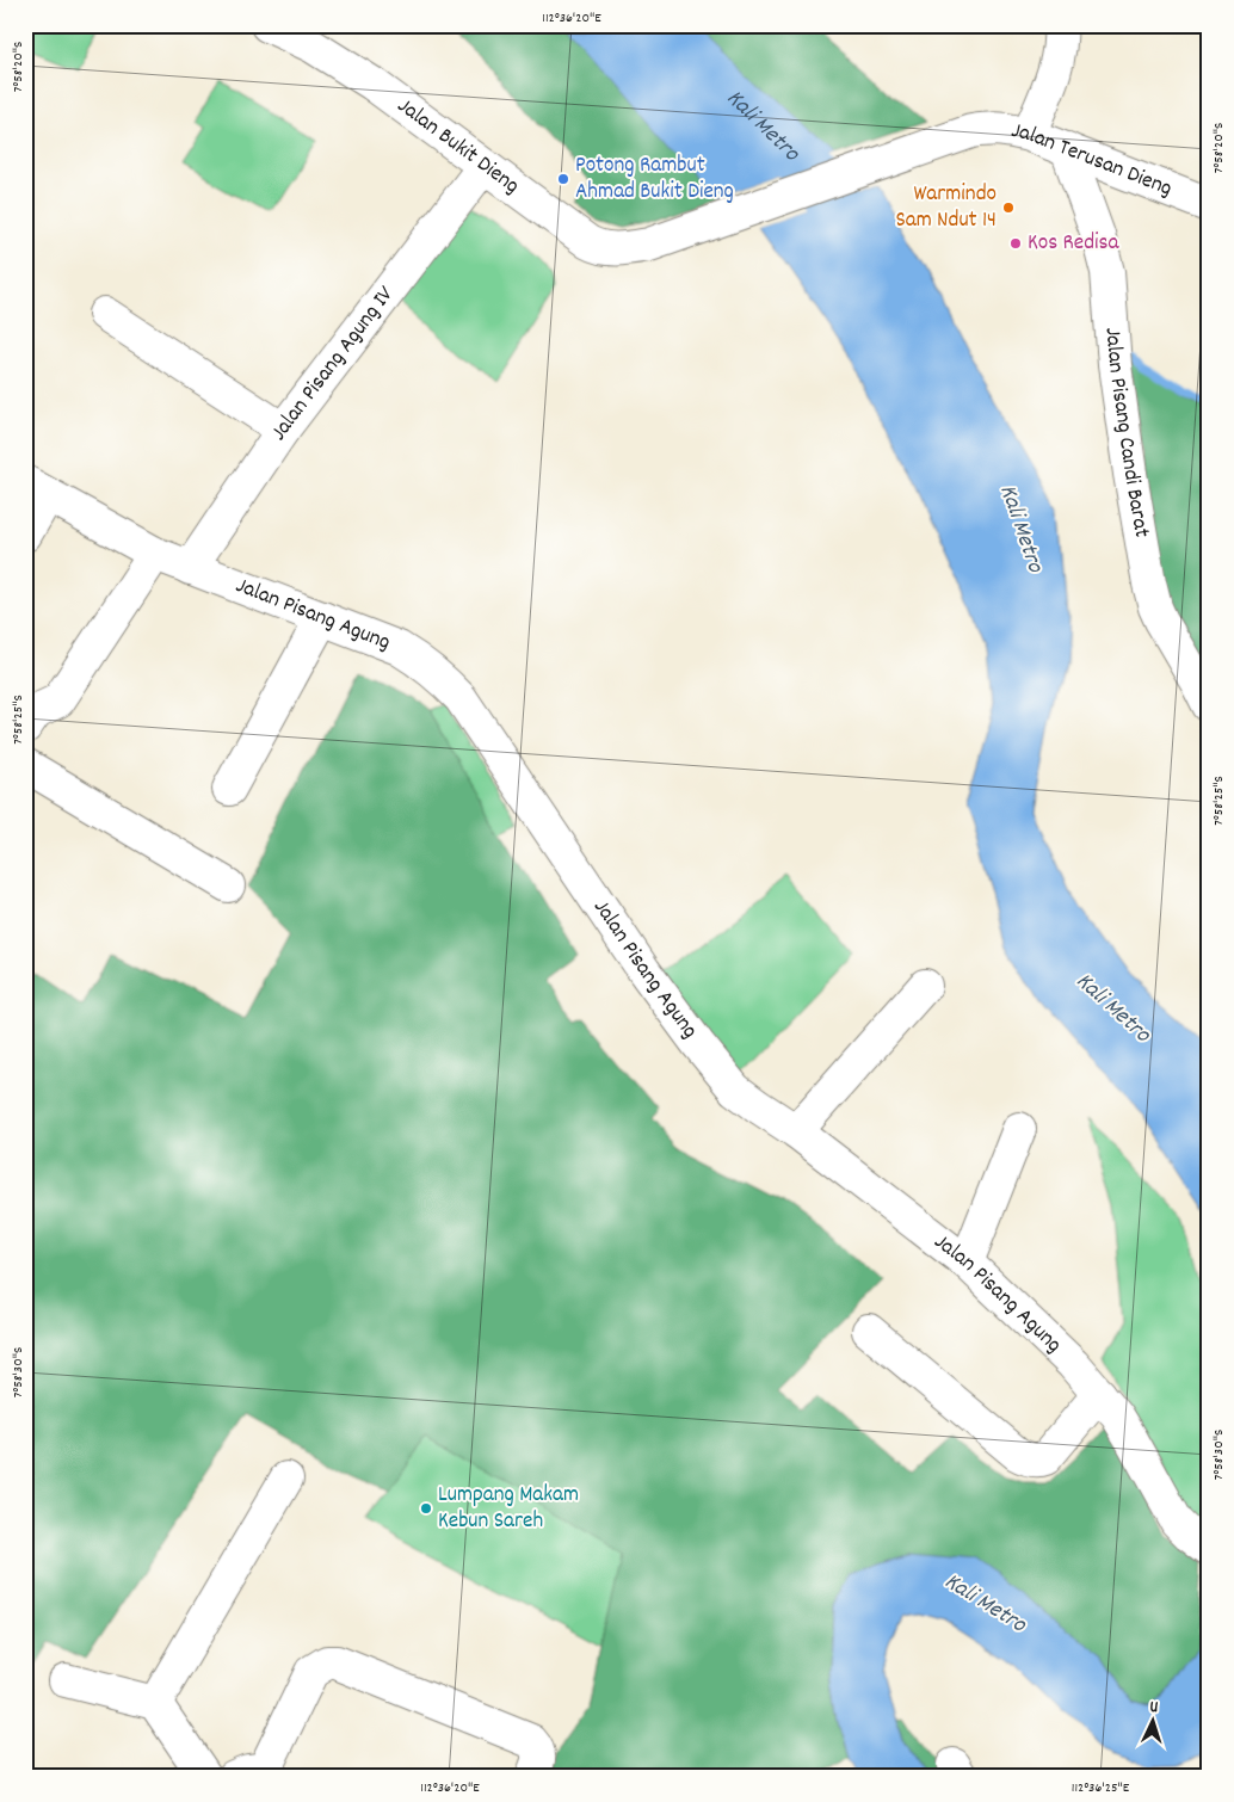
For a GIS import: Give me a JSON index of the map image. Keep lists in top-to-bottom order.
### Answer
{
  "streets": {
    "street": [
      "Jalan Bukit Dieng",
      "Jalan Terusan Dieng",
      "Jalan Pisang Agung IV",
      "Jalan Pisang Candi Barat",
      "Jalan Pisang Agung"
    ]
  },
  "crossings": [
    ["Jalan Bukit Dieng", "Jalan Terusan Dieng"],
    ["Jalan Bukit Dieng", "Jalan Pisang Agung IV"],
    ["Jalan Terusan Dieng", "Jalan Pisang Candi Barat"],
    ["Jalan Pisang Agung IV", "Jalan Pisang Agung"]
  ],
  "water": ["Kali Metro"],
  "places": [
    "Potong Rambut Ahmad Bukit Dieng",
    "Warmindo Sam Ndut 14",
    "Kos Redisa",
    "Lumpang Makam Kebun Sareh"
  ],
  "north": "top",
  "coordinates": [
    "112°36'20\"E",
    "7°58'20\"S",
    "7°58'25\"S",
    "7°58'30\"S",
    "112°36'25\"E"
  ]
}
